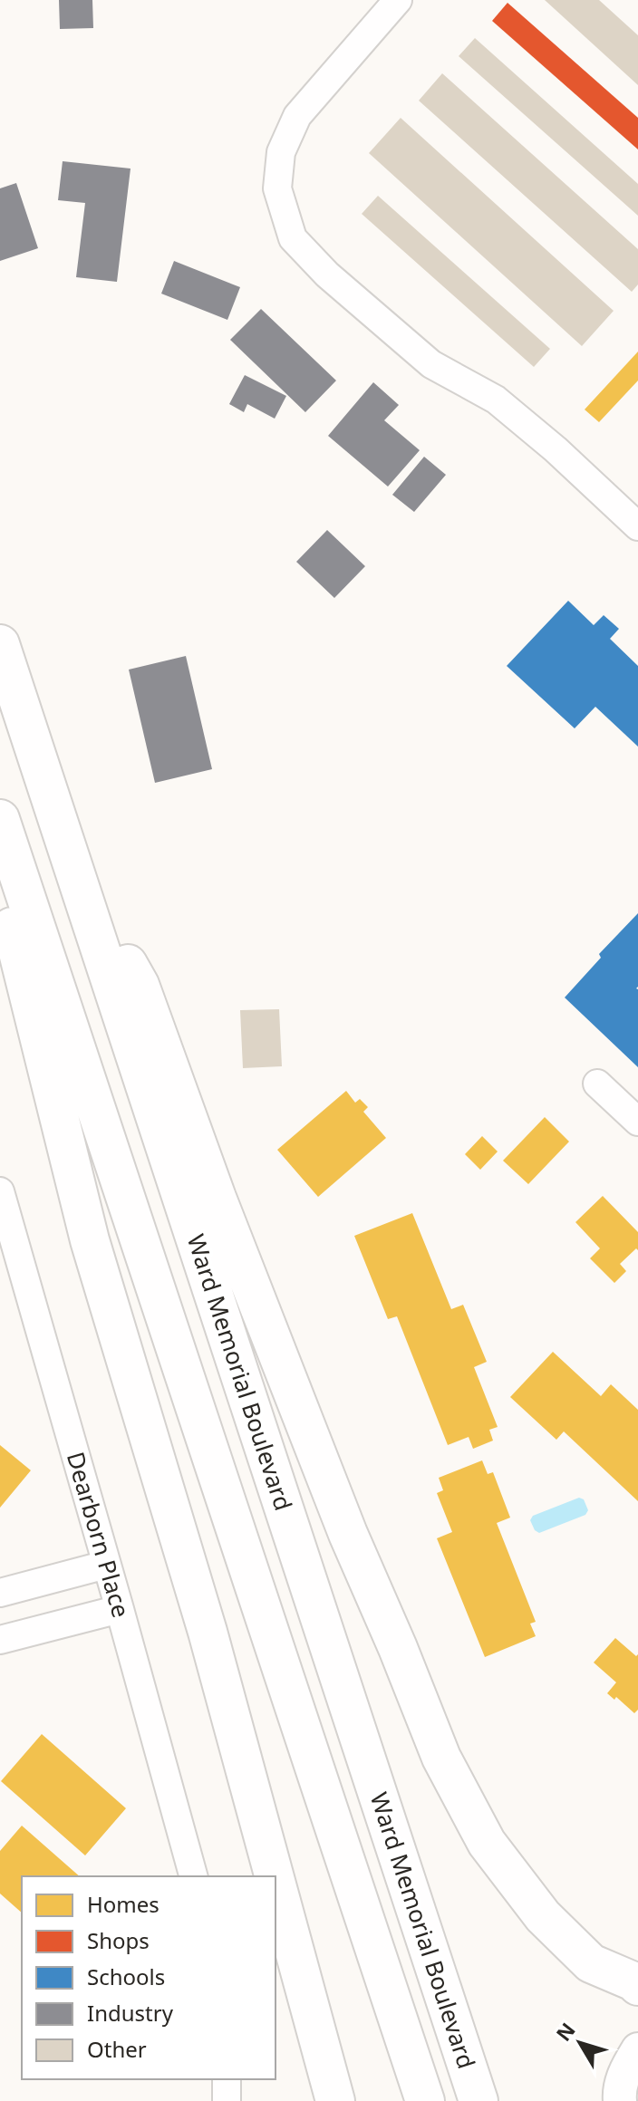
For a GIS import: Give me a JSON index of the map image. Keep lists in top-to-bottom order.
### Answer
{
  "streets": {
    "highway": ["Ward Memorial Boulevard"],
    "street": ["Dearborn Place"]
  },
  "legend": [
    "Homes",
    "Shops",
    "Schools",
    "Industry",
    "Other"
  ],
  "north": "top left"
}
